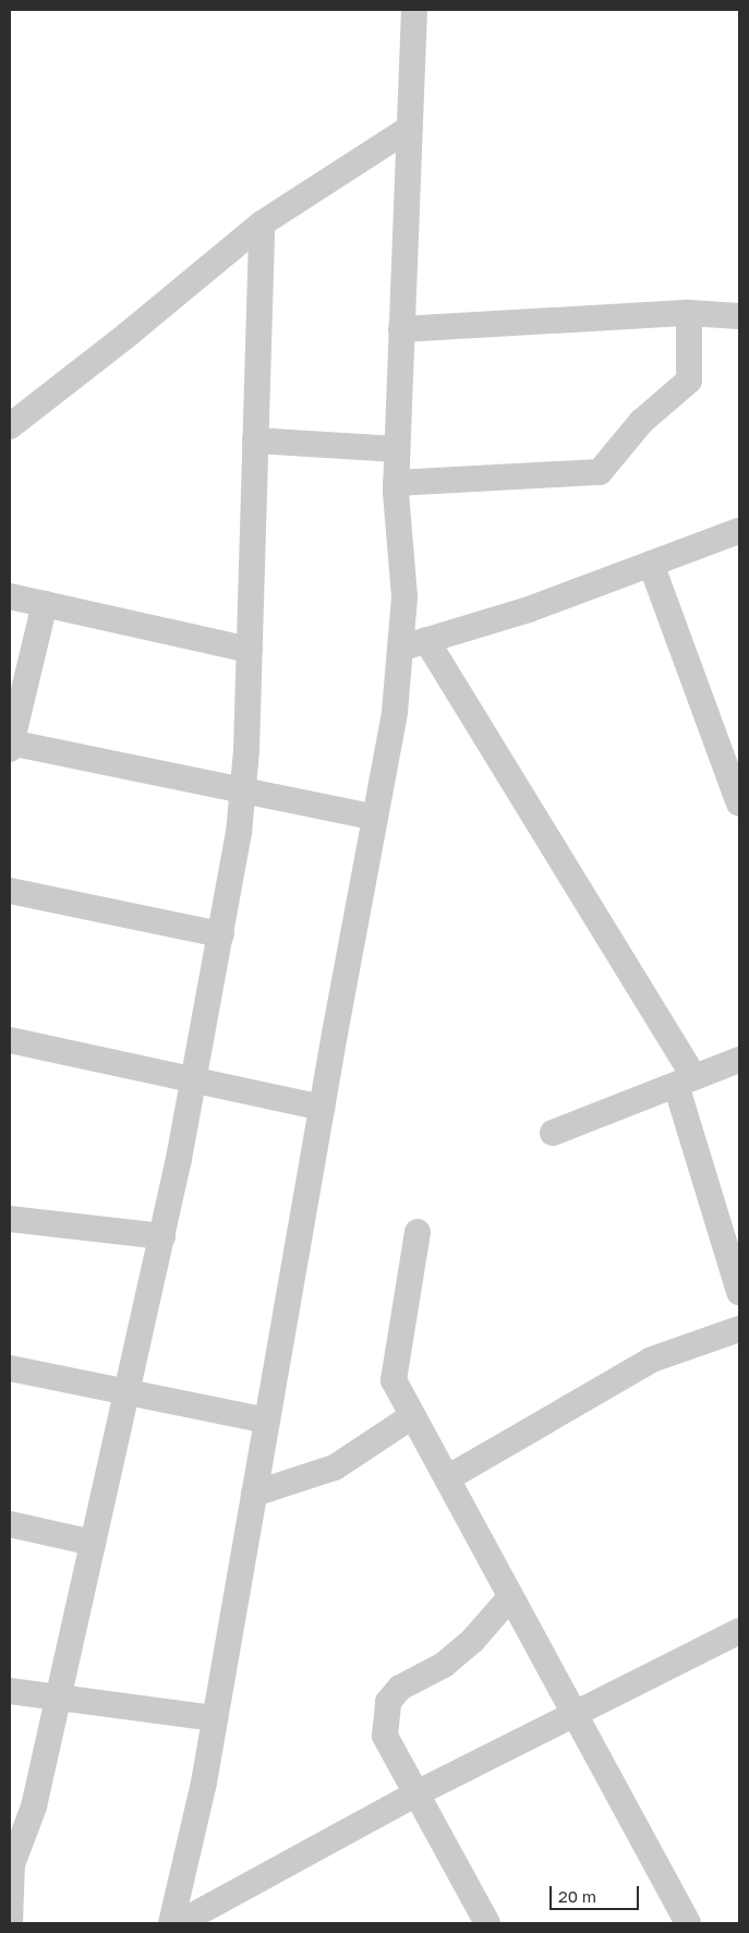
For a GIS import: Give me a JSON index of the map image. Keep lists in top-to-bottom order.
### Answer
{
  "scale_bar": "20 m"
}
